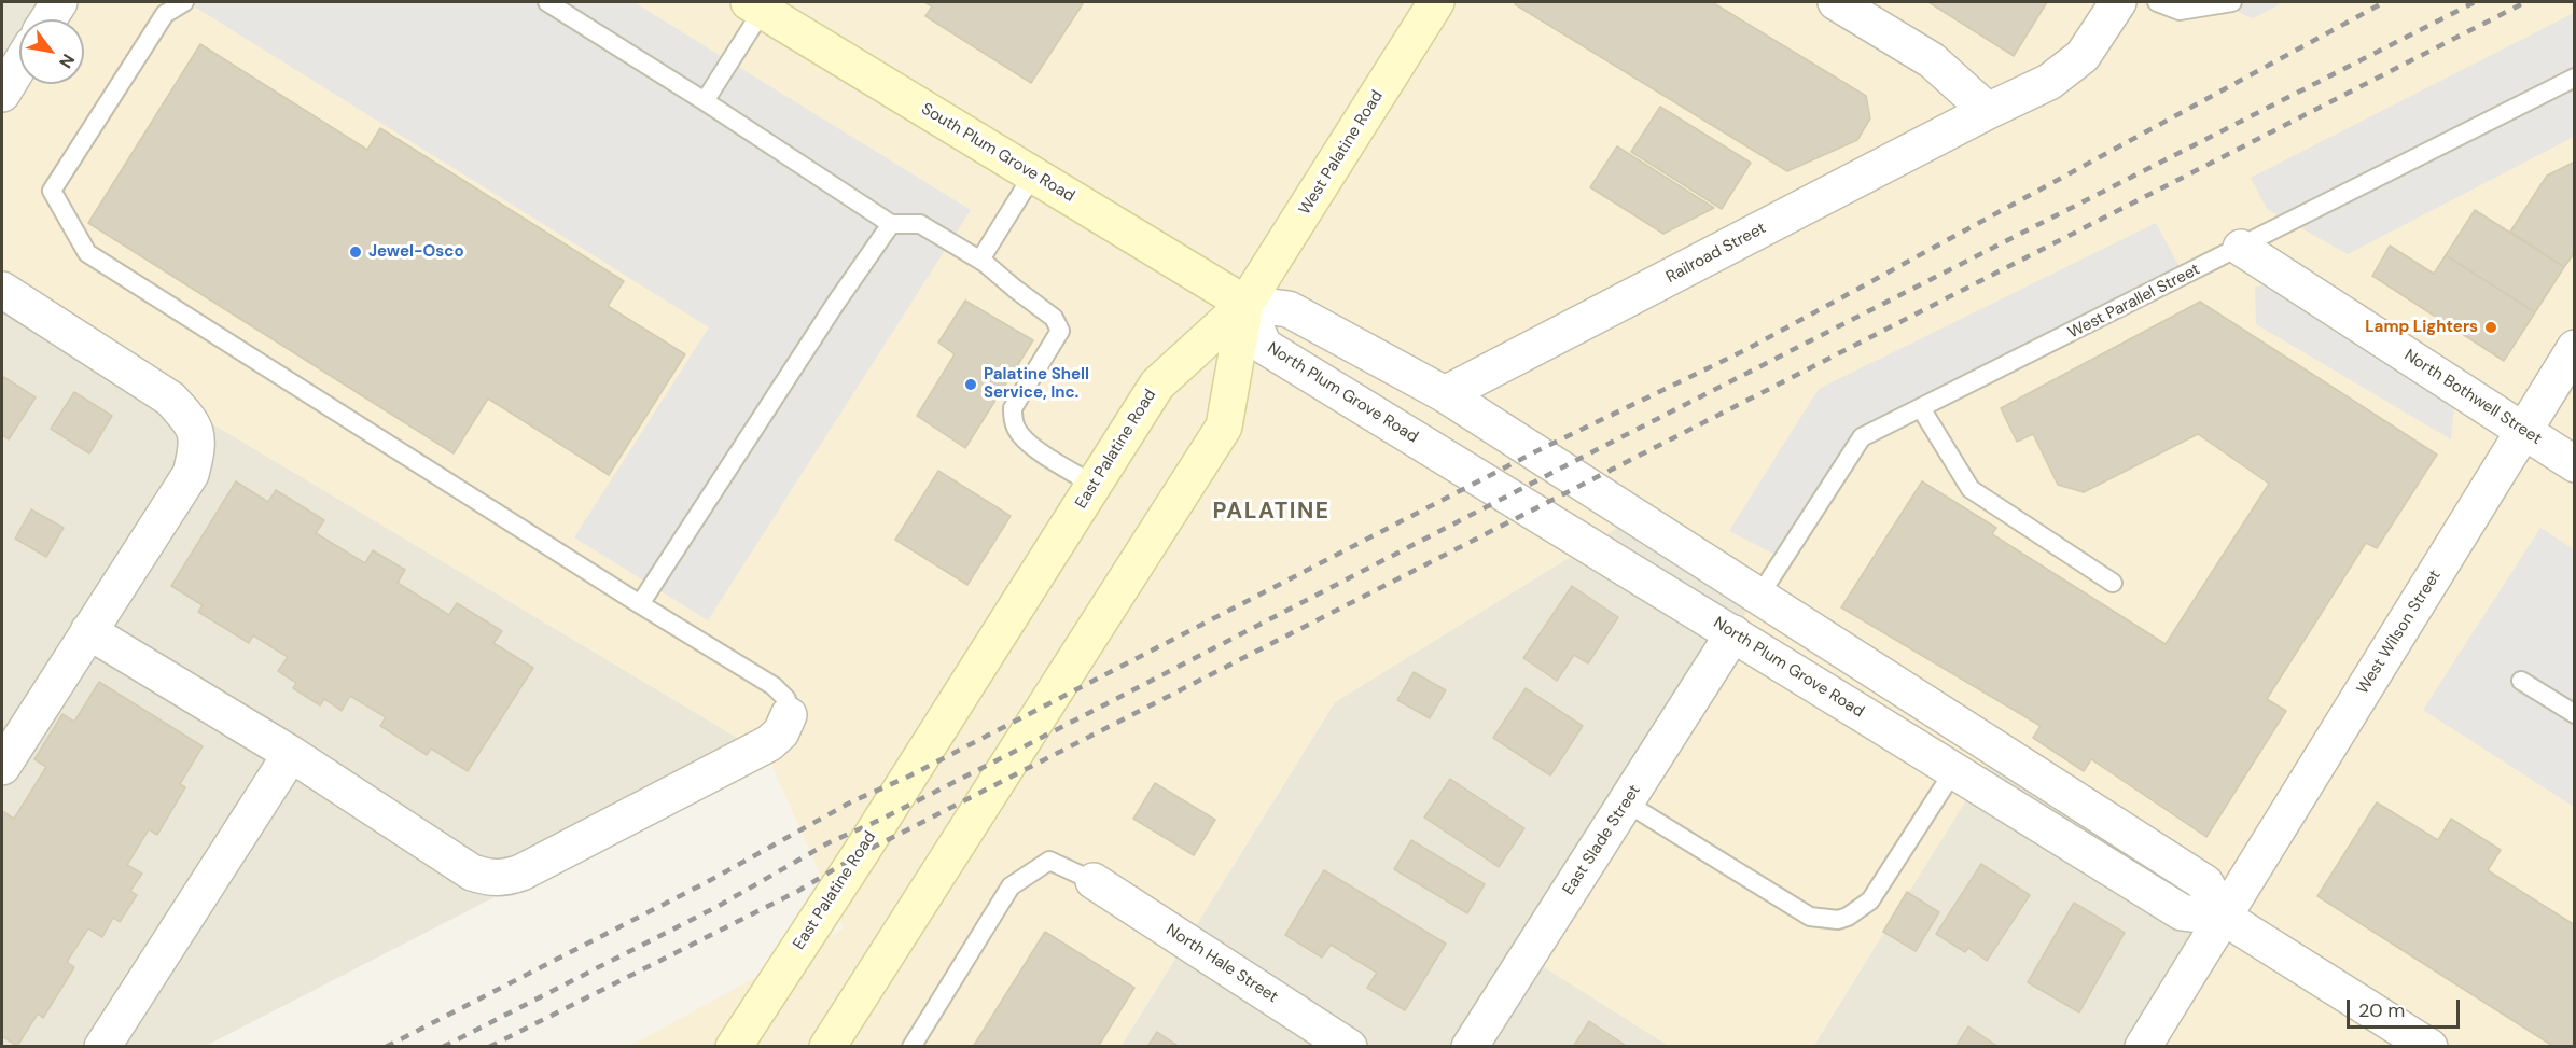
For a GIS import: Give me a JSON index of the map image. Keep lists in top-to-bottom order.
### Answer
{
  "streets": {
    "main road": ["South Plum Grove Road", "West Palatine Road", "East Palatine Road"],
    "street": [
      "Railroad Street",
      "North Plum Grove Road",
      "North Bothwell Street",
      "West Wilson Street",
      "East Slade Street",
      "North Hale Street"
    ],
    "lane": ["West Parallel Street"]
  },
  "crossings": [
    ["South Plum Grove Road", "West Palatine Road"],
    ["South Plum Grove Road", "North Plum Grove Road"],
    ["South Plum Grove Road", "East Palatine Road"],
    ["West Palatine Road", "North Plum Grove Road"],
    ["West Palatine Road", "East Palatine Road"],
    ["Railroad Street", "North Plum Grove Road"],
    ["West Parallel Street", "North Plum Grove Road"],
    ["West Parallel Street", "North Bothwell Street"],
    ["North Plum Grove Road", "East Palatine Road"],
    ["North Plum Grove Road", "West Wilson Street"],
    ["North Plum Grove Road", "East Slade Street"],
    ["North Bothwell Street", "West Wilson Street"]
  ],
  "districts": ["PALATINE"],
  "places": ["Jewel-Osco", "Lamp Lighters", "Palatine Shell Service, Inc."],
  "scale_bar": "20 m",
  "north": "bottom right"
}
